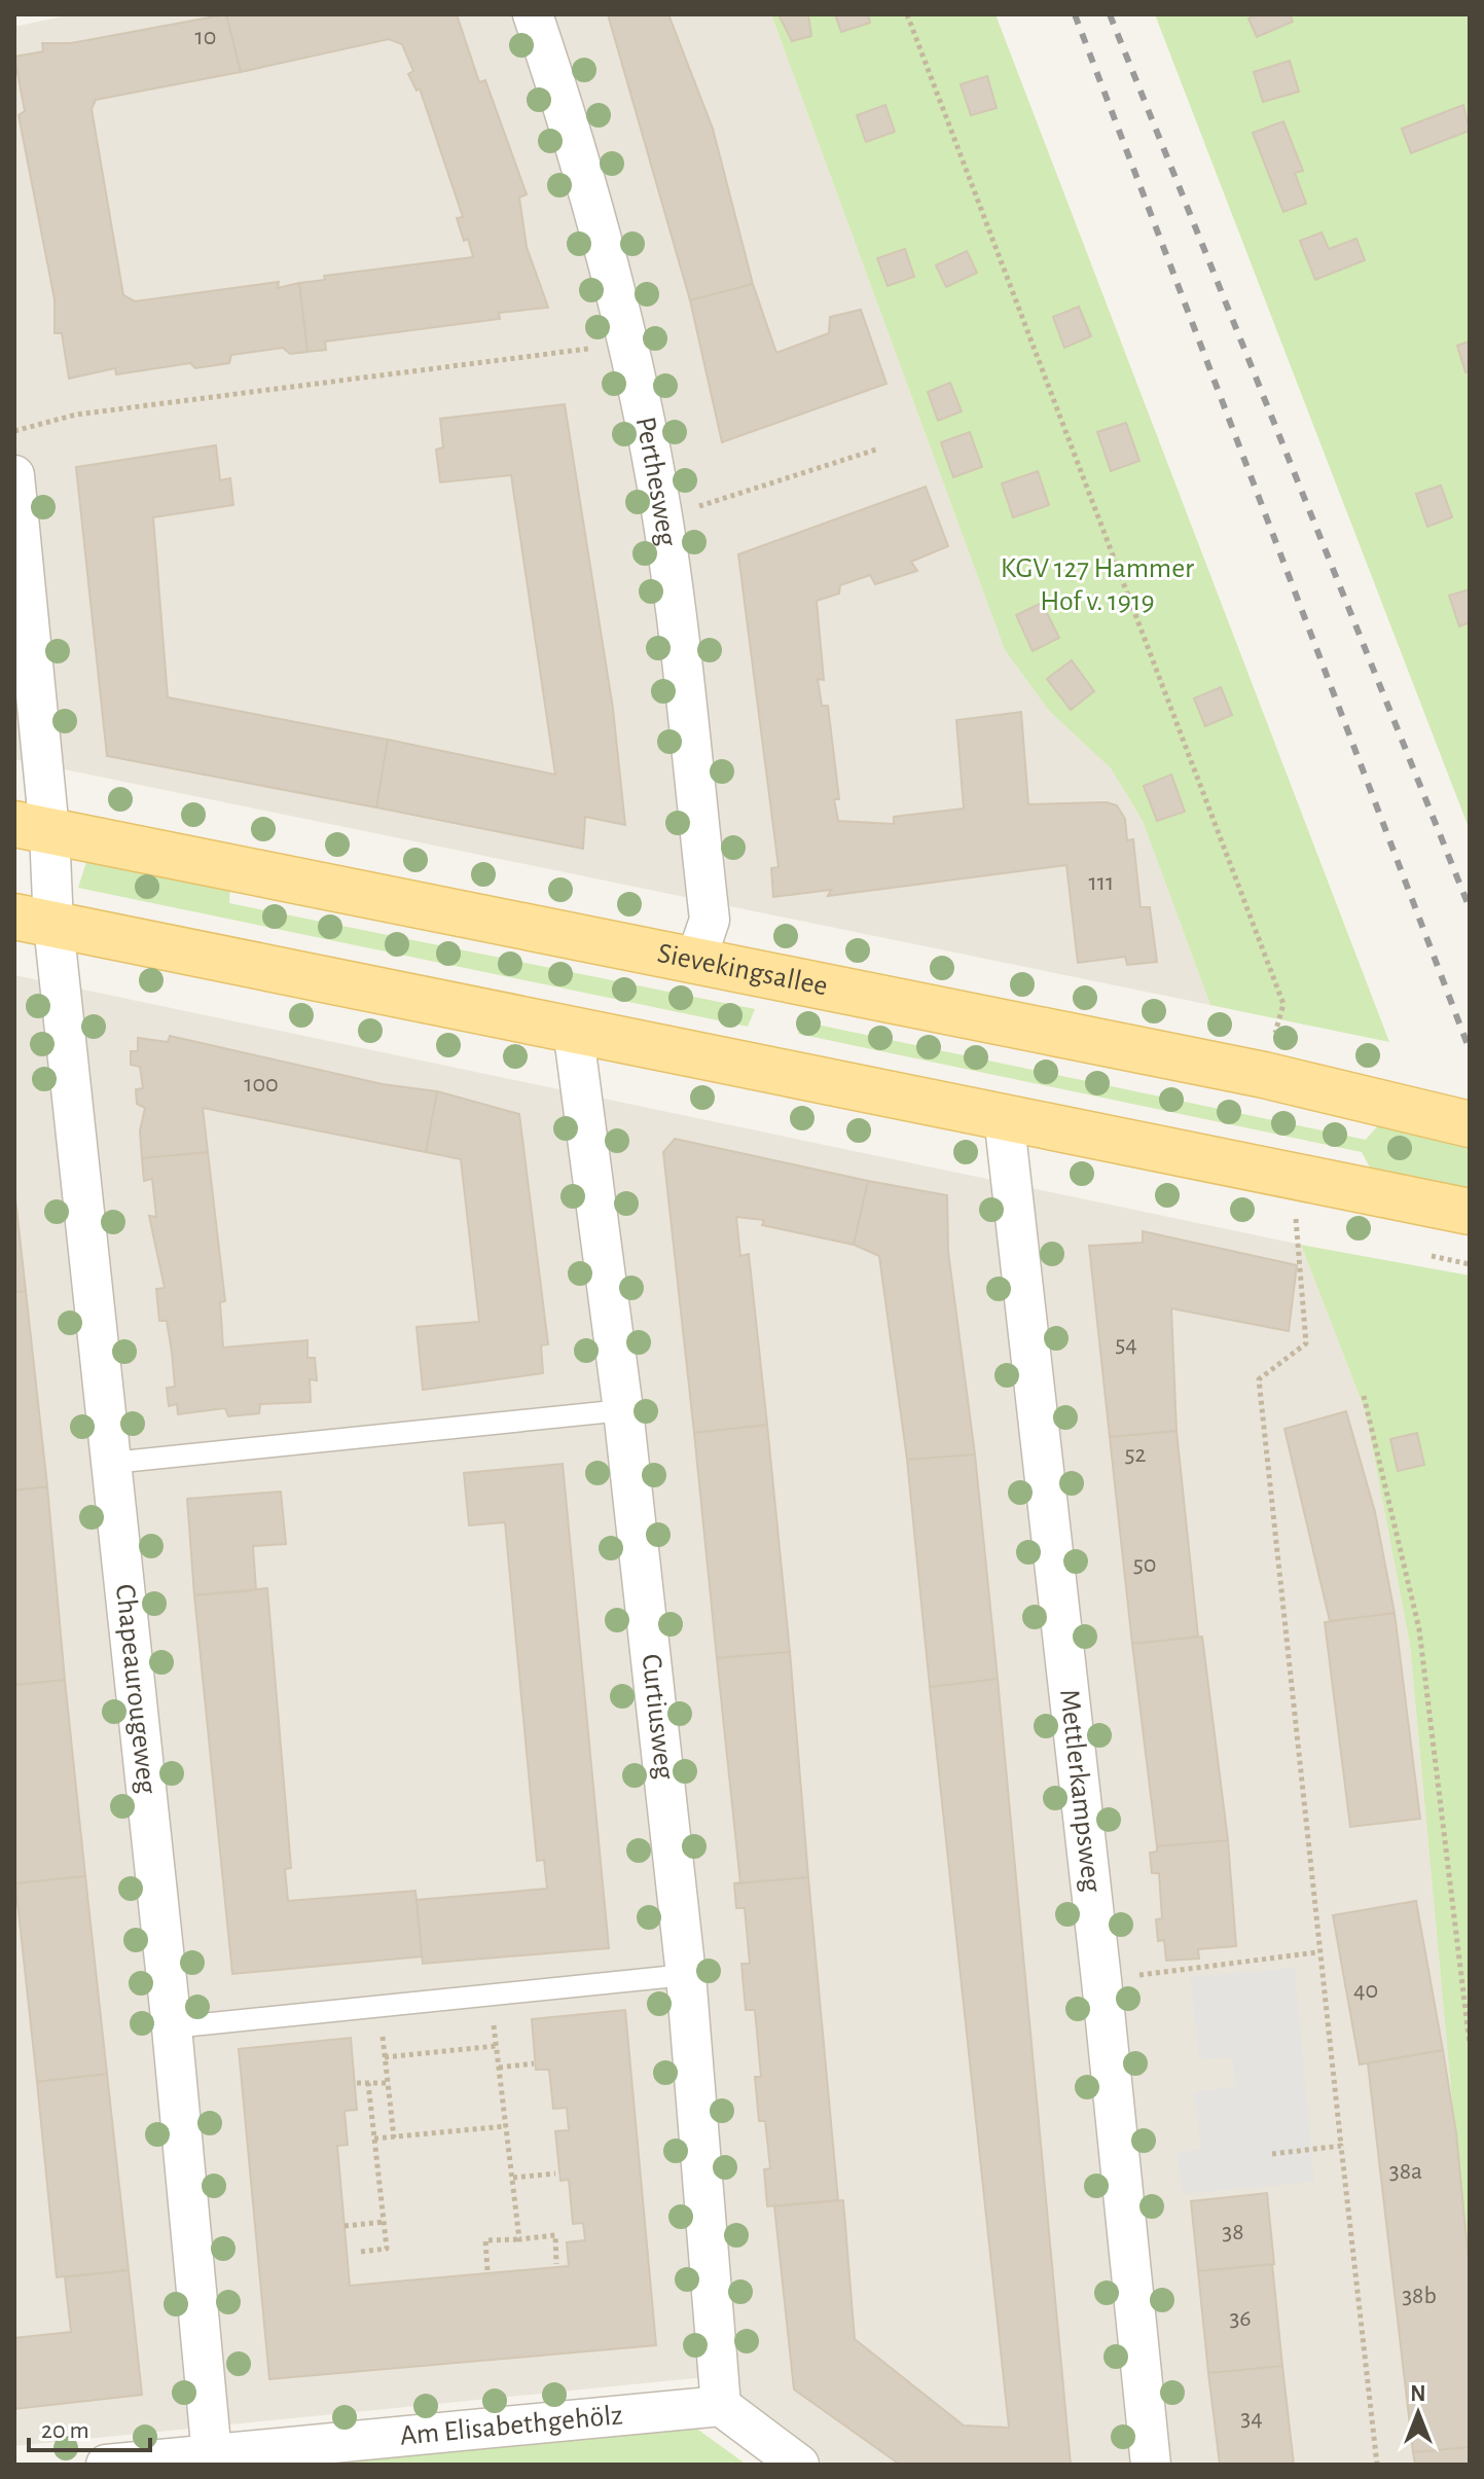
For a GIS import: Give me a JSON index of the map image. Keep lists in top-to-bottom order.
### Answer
{
  "streets": {
    "main road": ["Sievekingsallee"],
    "street": [
      "Perthesweg",
      "Chapeaurougeweg",
      "Curtiusweg",
      "Mettlerkampsweg",
      "Am Elisabethgehölz"
    ]
  },
  "crossings": [
    ["Perthesweg", "Sievekingsallee"],
    ["Sievekingsallee", "Chapeaurougeweg"],
    ["Chapeaurougeweg", "Am Elisabethgehölz"],
    ["Curtiusweg", "Am Elisabethgehölz"]
  ],
  "parks": ["KGV 127 Hammer Hof v. 1919"],
  "house_numbers": [
    "10",
    "111",
    "100",
    "54",
    "52",
    "50",
    "40",
    "38a",
    "38",
    "38b",
    "36",
    "34"
  ],
  "scale_bar": "20 m",
  "north": "top"
}
